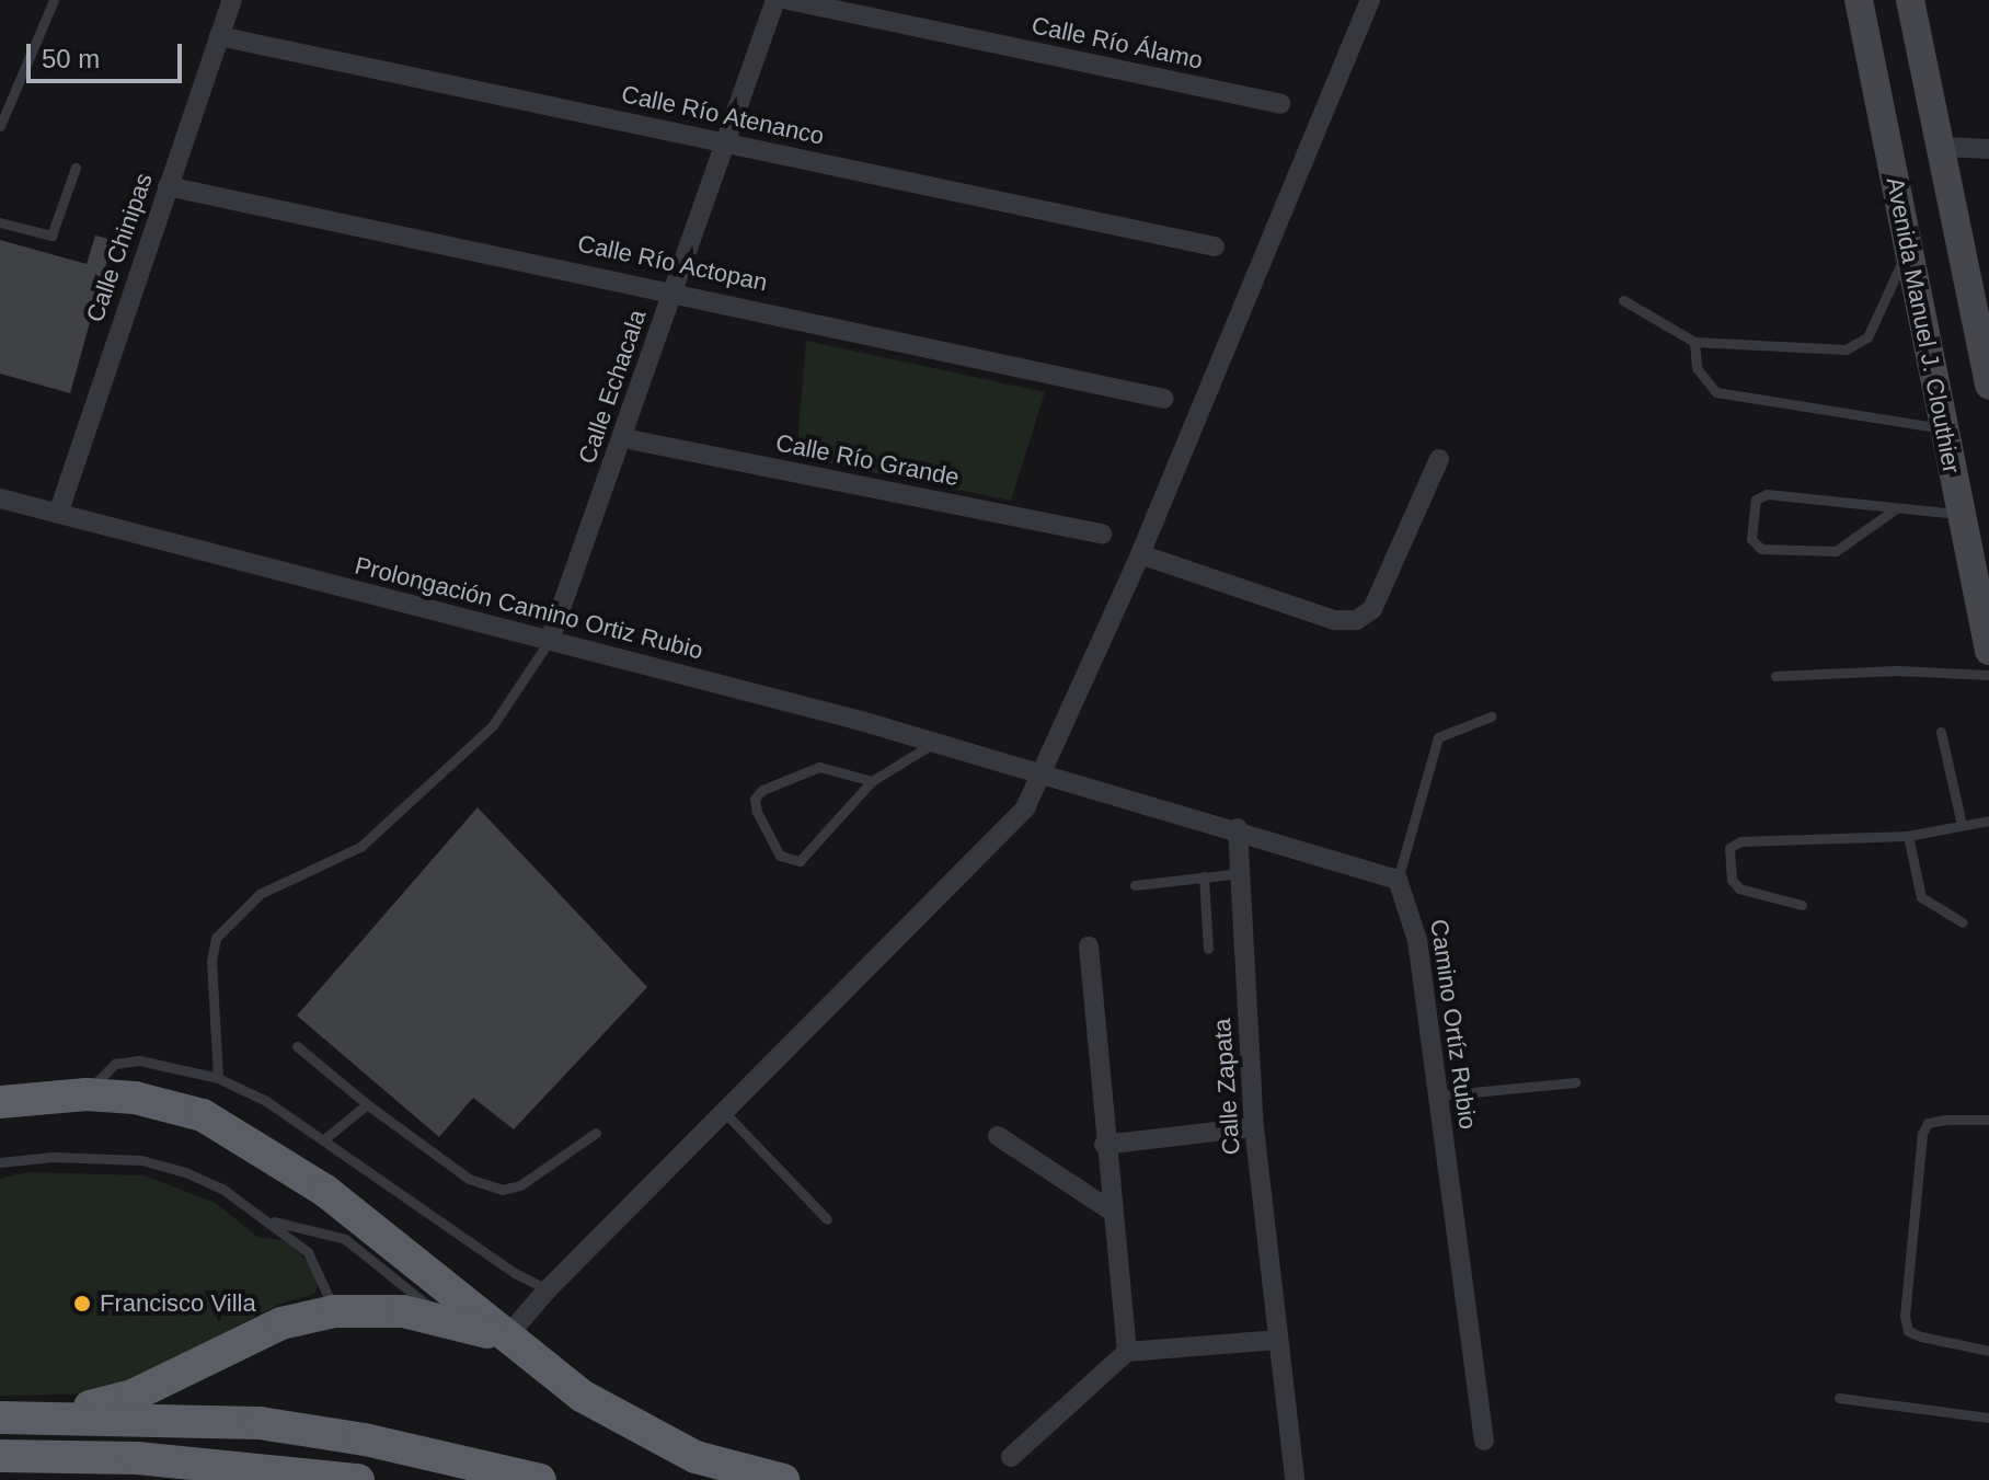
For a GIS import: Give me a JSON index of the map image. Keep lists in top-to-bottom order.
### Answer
{
  "streets": {
    "main road": ["Avenida Manuel J. Clouthier"],
    "street": [
      "Calle Río Álamo",
      "Calle Río Atenanco",
      "Calle Chinipas",
      "Calle Río Actopan",
      "Calle Echacala",
      "Calle Río Grande",
      "Prolongación Camino Ortiz Rubio",
      "Camino Ortíz Rubio",
      "Calle Zapata"
    ]
  },
  "crossings": [
    ["Calle Río Atenanco", "Calle Chinipas"],
    ["Calle Río Atenanco", "Calle Echacala"],
    ["Calle Chinipas", "Calle Río Actopan"],
    ["Calle Chinipas", "Prolongación Camino Ortiz Rubio"],
    ["Calle Río Actopan", "Calle Echacala"],
    ["Calle Echacala", "Calle Río Grande"],
    ["Calle Echacala", "Prolongación Camino Ortiz Rubio"]
  ],
  "places": ["Francisco Villa"],
  "scale_bar": "50 m"
}
